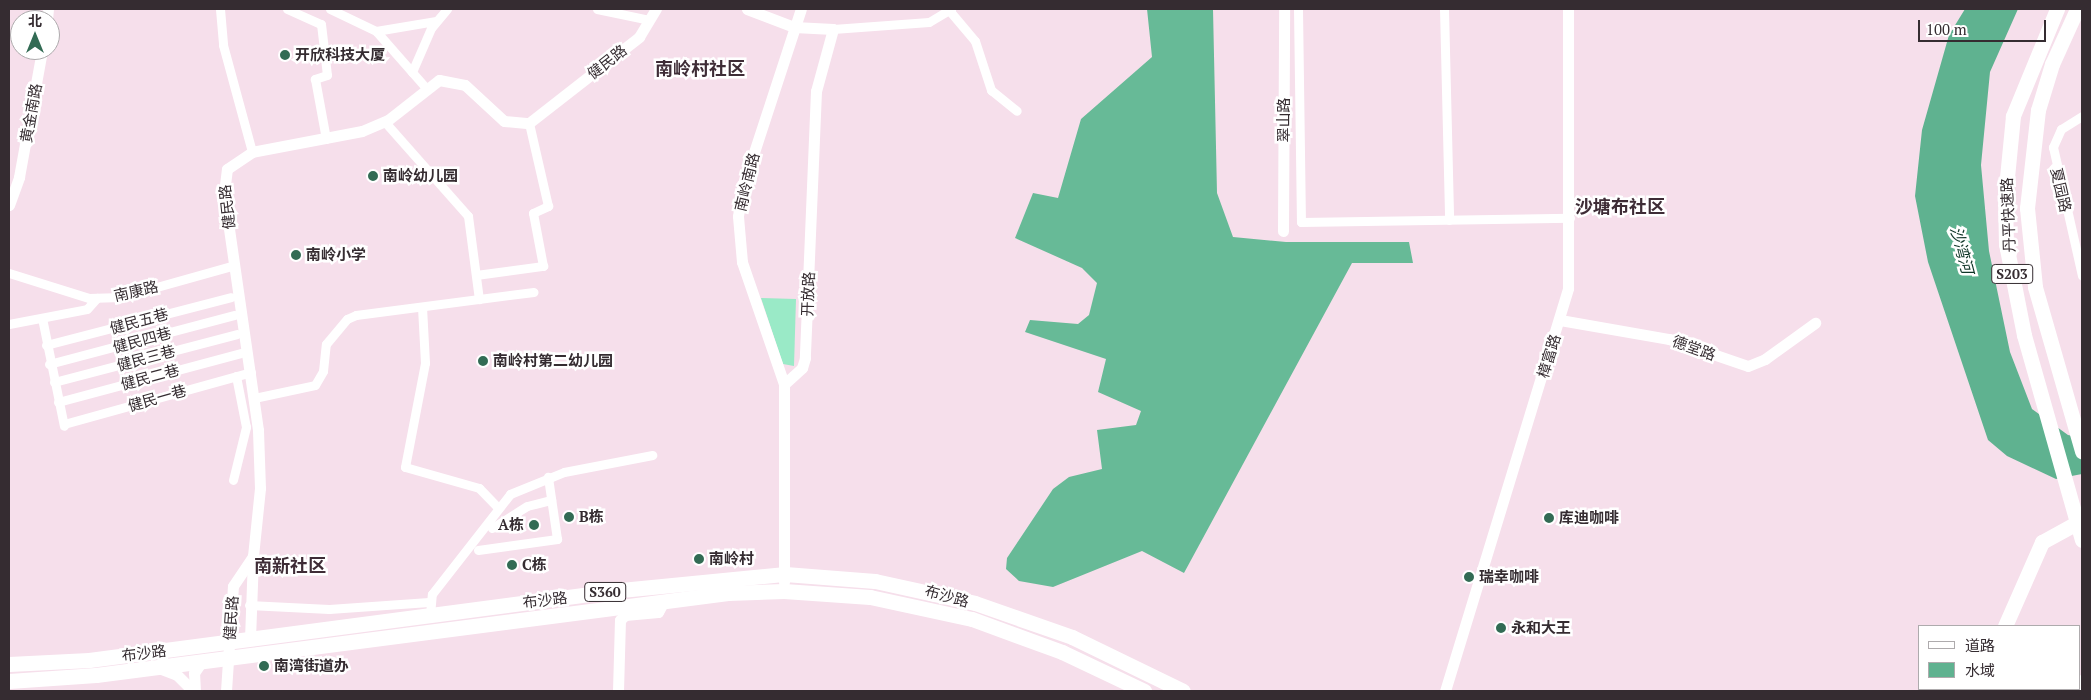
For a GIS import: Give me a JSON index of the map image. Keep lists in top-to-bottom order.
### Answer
{
  "streets": {
    "main road": [
      "丹平快速路",
      "S203",
      "S360",
      "布沙路"
    ],
    "street": [
      "健民路",
      "黄金南路",
      "翠山路",
      "南岭南路",
      "夏园路",
      "南康路",
      "开放路",
      "健民五巷",
      "健民四巷",
      "德堂路",
      "樟富路",
      "健民三巷",
      "健民二巷",
      "健民一巷"
    ]
  },
  "crossings": [
    ["健民路", "南康路"],
    ["健民路", "健民一巷"],
    ["南岭南路", "开放路"],
    ["德堂路", "樟富路"],
    ["健民二巷", "健民一巷"]
  ],
  "districts": ["南岭村社区", "沙塘布社区", "南新社区"],
  "water": ["沙湾河"],
  "places": [
    "开欣科技大厦",
    "南岭幼儿园",
    "南岭小学",
    "南岭村第二幼儿园",
    "B栋",
    "库迪咖啡",
    "A栋",
    "南岭村",
    "C栋",
    "瑞幸咖啡",
    "永和大王",
    "南湾街道办"
  ],
  "legend": ["道路", "水域"],
  "scale_bar": "100 m",
  "north": "top"
}
